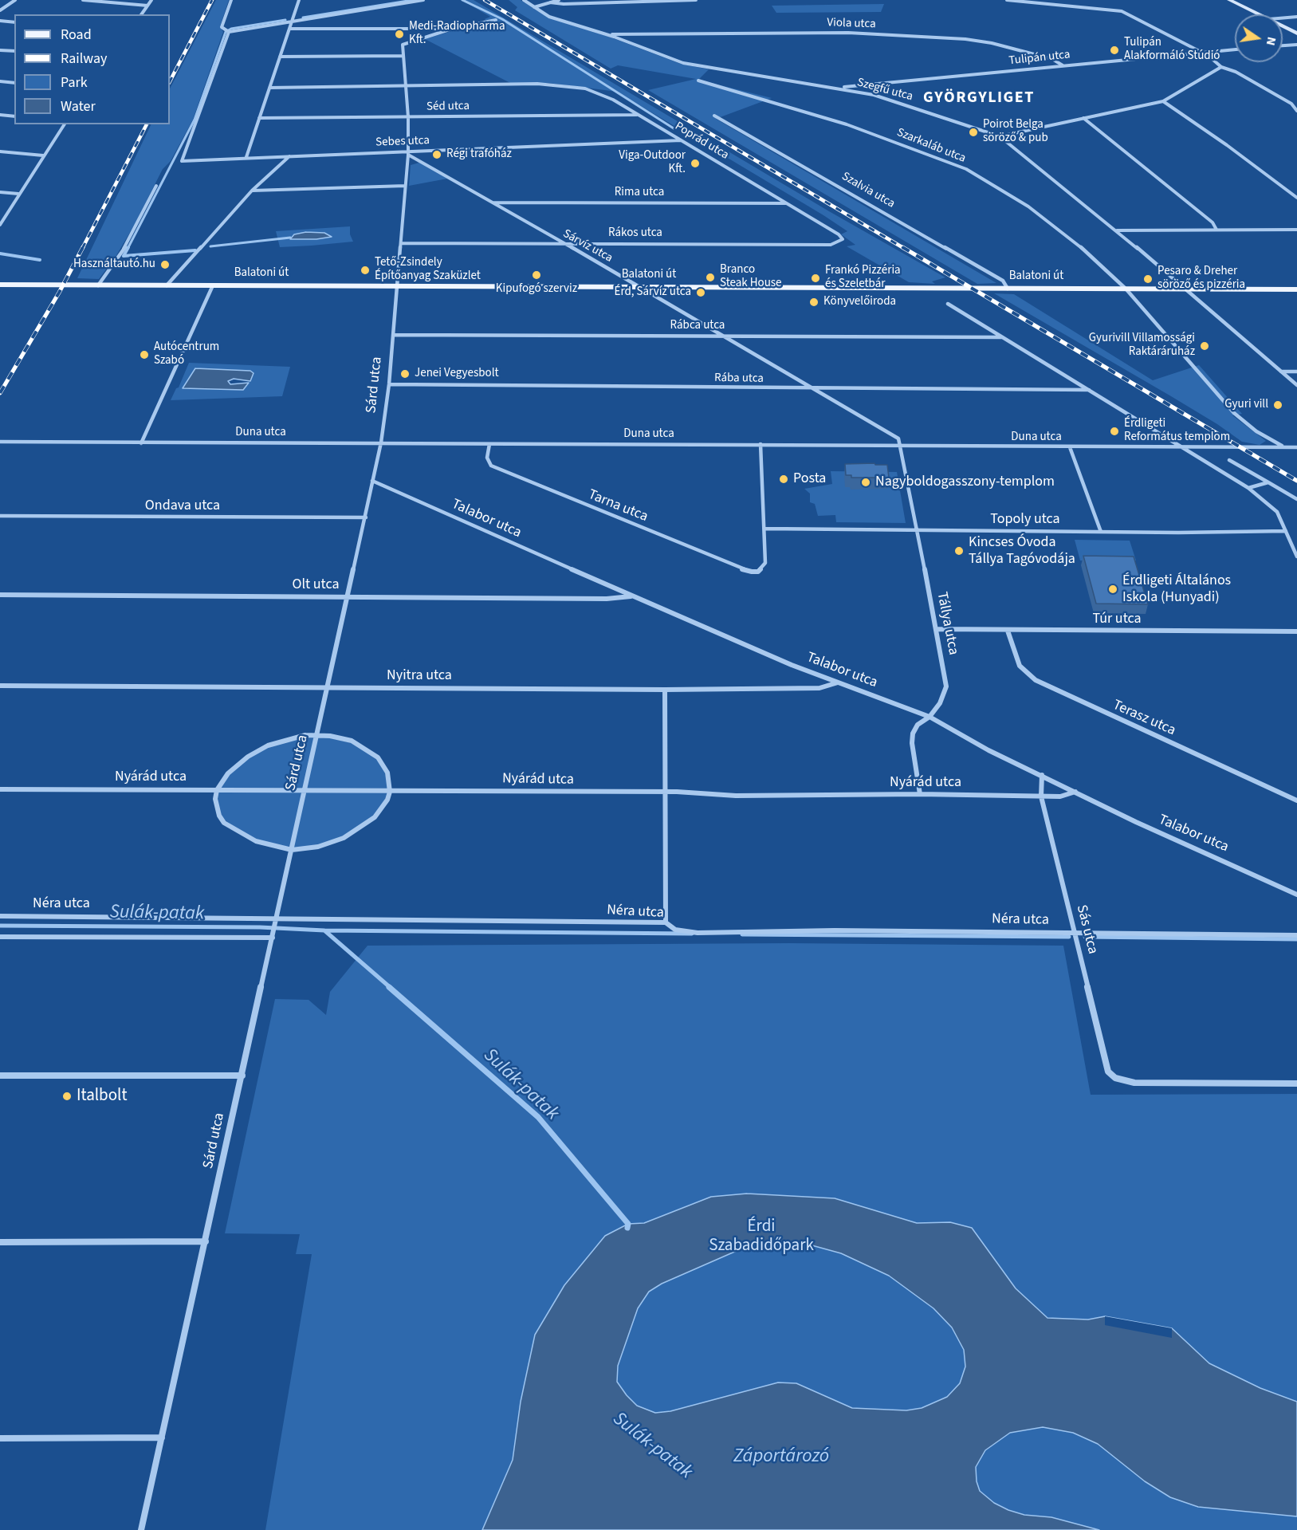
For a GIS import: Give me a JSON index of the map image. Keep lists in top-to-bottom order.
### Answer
{
  "streets": {
    "main road": ["Balatoni út"],
    "street": [
      "Viola utca",
      "Tulipán utca",
      "Szegfű utca",
      "Séd utca",
      "Poprád utca",
      "Sebes utca",
      "Szarkaláb utca",
      "Szalvia utca",
      "Rima utca",
      "Rákos utca",
      "Sárvíz utca",
      "Rábca utca",
      "Rába utca",
      "Sárd utca",
      "Duna utca",
      "Ondava utca",
      "Tarna utca",
      "Talabor utca",
      "Topoly utca",
      "Olt utca",
      "Túr utca",
      "Tállya utca",
      "Nyitra utca",
      "Terasz utca",
      "Nyárád utca",
      "Néra utca",
      "Sás utca"
    ]
  },
  "crossings": [
    ["Viola utca", "Tulipán utca"],
    ["Viola utca", "Szegfű utca"],
    ["Tulipán utca", "Szegfű utca"],
    ["Szegfű utca", "Balatoni út"],
    ["Séd utca", "Poprád utca"],
    ["Séd utca", "Sárd utca"],
    ["Poprád utca", "Sebes utca"],
    ["Poprád utca", "Rima utca"],
    ["Poprád utca", "Rákos utca"],
    ["Poprád utca", "Sárd utca"],
    ["Sebes utca", "Sárvíz utca"],
    ["Sebes utca", "Sárd utca"],
    ["Szarkaláb utca", "Balatoni út"],
    ["Szarkaláb utca", "Duna utca"],
    ["Szalvia utca", "Balatoni út"],
    ["Rima utca", "Sárvíz utca"],
    ["Rákos utca", "Sárvíz utca"],
    ["Rákos utca", "Sárd utca"],
    ["Sárvíz utca", "Balatoni út"],
    ["Sárvíz utca", "Rábca utca"],
    ["Sárvíz utca", "Rába utca"],
    ["Sárvíz utca", "Sárd utca"],
    ["Sárvíz utca", "Duna utca"],
    ["Sárvíz utca", "Tállya utca"],
    ["Balatoni út", "Sárd utca"],
    ["Rábca utca", "Sárd utca"],
    ["Rába utca", "Sárd utca"],
    ["Sárd utca", "Duna utca"],
    ["Sárd utca", "Ondava utca"],
    ["Sárd utca", "Talabor utca"],
    ["Sárd utca", "Olt utca"],
    ["Sárd utca", "Nyitra utca"],
    ["Sárd utca", "Nyárád utca"],
    ["Sárd utca", "Néra utca"],
    ["Duna utca", "Tarna utca"],
    ["Duna utca", "Tállya utca"],
    ["Tarna utca", "Topoly utca"],
    ["Talabor utca", "Olt utca"],
    ["Talabor utca", "Tállya utca"],
    ["Talabor utca", "Nyitra utca"],
    ["Talabor utca", "Nyárád utca"],
    ["Talabor utca", "Sás utca"],
    ["Topoly utca", "Tállya utca"],
    ["Túr utca", "Tállya utca"],
    ["Túr utca", "Terasz utca"],
    ["Tállya utca", "Nyárád utca"],
    ["Nyárád utca", "Sás utca"],
    ["Néra utca", "Sás utca"]
  ],
  "districts": ["GYÖRGYLIGET"],
  "water": ["Sulák-patak", "Záportározó"],
  "parks": ["Érdi Szabadidőpark"],
  "places": [
    "Medi-Radiopharma Kft.",
    "Tulipán Alakformáló Stúdió",
    "Poirot Belga söröző & pub",
    "Régi trafóház",
    "Viga-Outdoor Kft.",
    "Használtautó.hu",
    "Tető-Zsindely Építőanyag Szaküzlet",
    "Kipufogó szerviz",
    "Branco Steak House",
    "Frankó Pizzéria és Szeletbár",
    "Pesaro & Dreher söröző és pizzéria",
    "Érd, Sárvíz utca",
    "Könyvelőiroda",
    "Gyurivill Villamossági Raktáráruház",
    "Autócentrum Szabó",
    "Jenei Vegyesbolt",
    "Gyuri vill",
    "Érdligeti Református templom",
    "Posta",
    "Nagyboldogasszony-templom",
    "Kincses Óvoda Tállya Tagóvodája",
    "Érdligeti Általános Iskola (Hunyadi)",
    "Italbolt"
  ],
  "legend": [
    "Road",
    "Railway",
    "Park",
    "Water"
  ],
  "north": "right"
}
